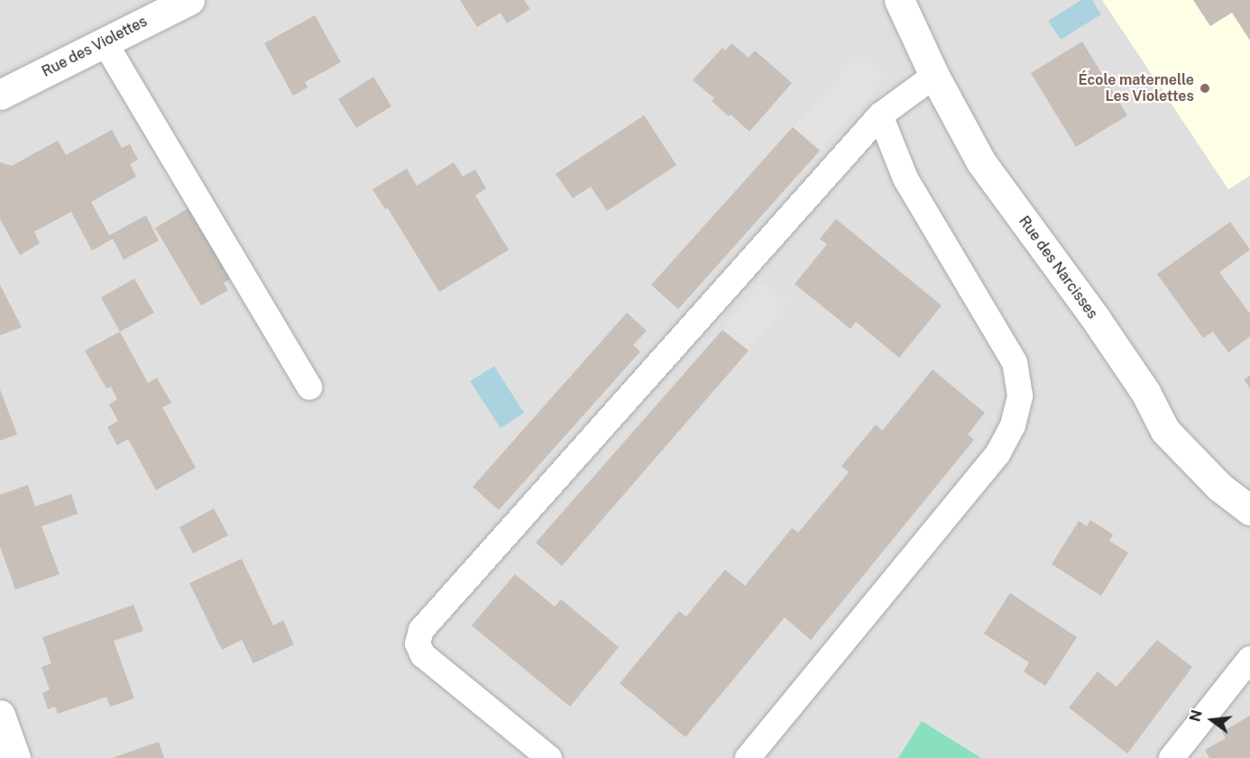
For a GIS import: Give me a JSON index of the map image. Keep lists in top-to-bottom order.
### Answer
{
  "streets": {
    "street": ["Rue des Violettes", "Rue des Narcisses"]
  },
  "places": ["École maternelle Les Violettes"],
  "north": "left"
}
